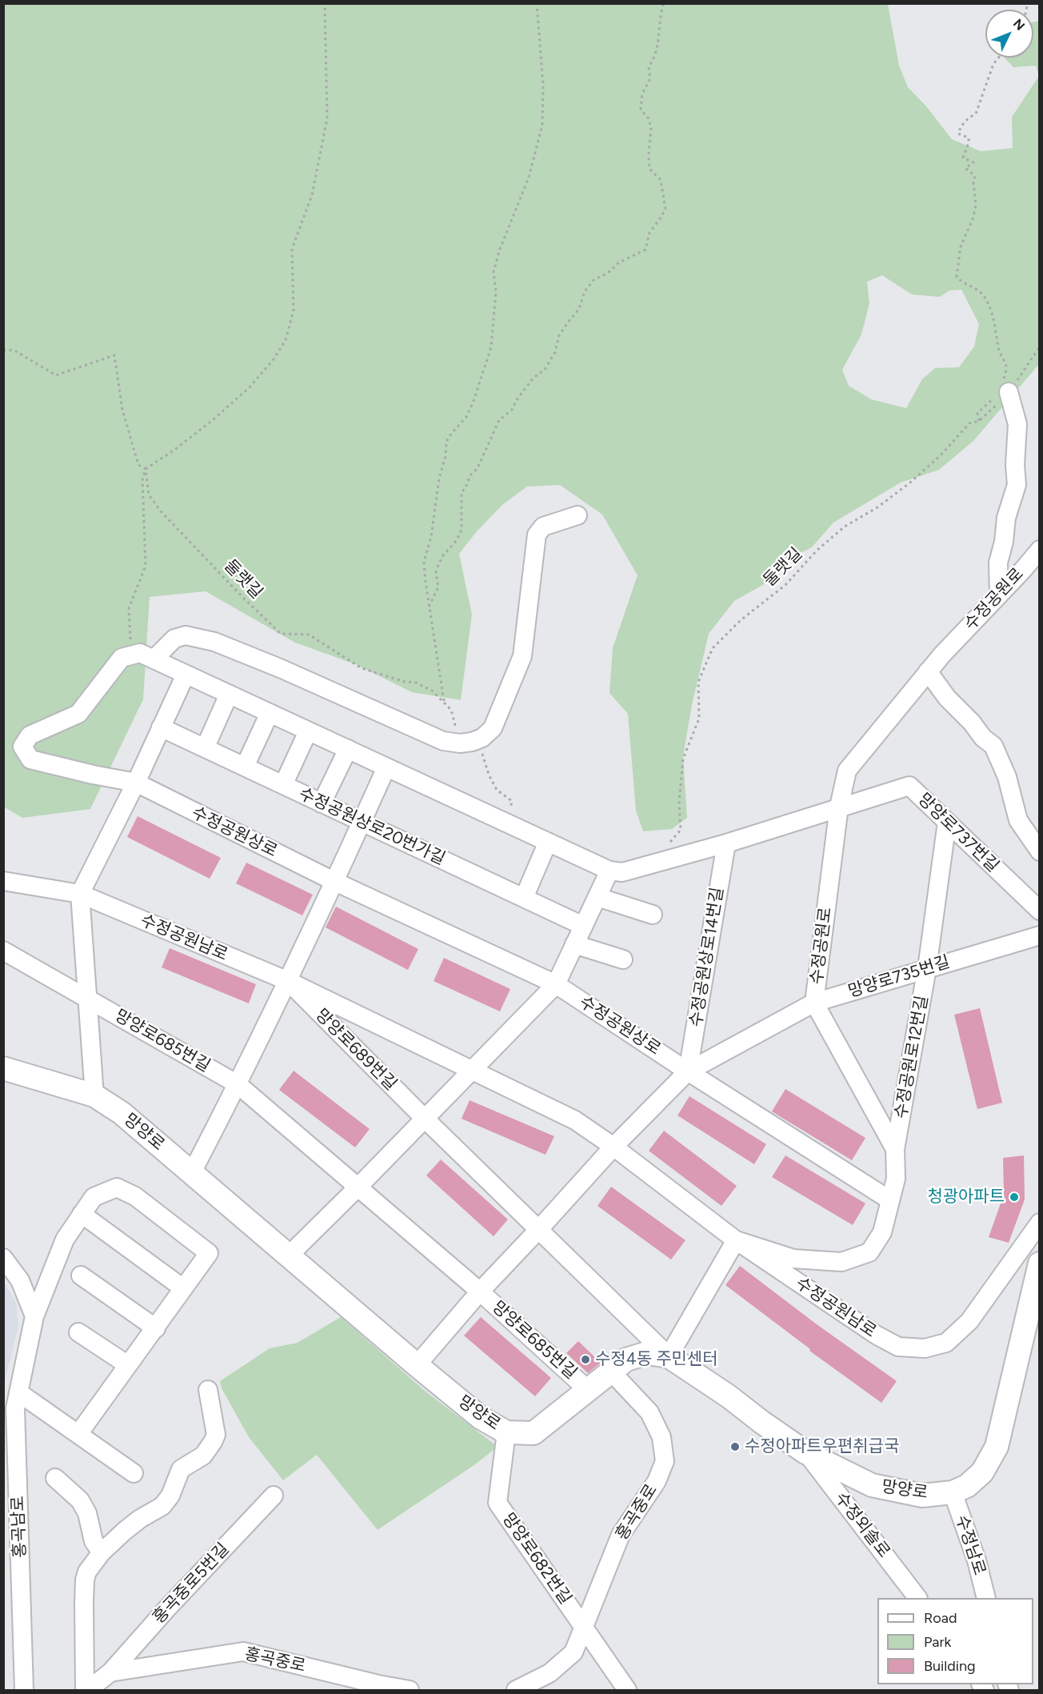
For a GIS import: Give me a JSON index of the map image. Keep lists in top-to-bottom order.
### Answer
{
  "streets": {
    "main road": ["망양로"],
    "street": [
      "수정공원로",
      "수정공원상로20번가길",
      "수정공원상로",
      "망양로737번길",
      "수정공원남로",
      "수정공원상로14번길",
      "망양로735번길",
      "망양로685번길",
      "망양로689번길",
      "수정공원로12번길",
      "홍곡중로",
      "수정외솔로",
      "홍곡남로",
      "수정남로",
      "망양로682번길",
      "홍곡중로5번길"
    ],
    "path": ["둘랫길"]
  },
  "crossings": [
    ["수정공원로", "수정공원상로"],
    ["수정공원로", "망양로737번길"],
    ["수정공원로", "수정공원남로"],
    ["수정공원로", "망양로735번길"],
    ["수정공원로", "수정공원로12번길"],
    ["수정공원상로", "수정공원상로14번길"],
    ["수정공원상로", "망양로735번길"],
    ["망양로737번길", "수정공원로12번길"],
    ["수정공원남로", "망양로689번길"],
    ["수정공원상로14번길", "망양로735번길"],
    ["망양로735번길", "수정공원로12번길"],
    ["망양로685번길", "망양로689번길"],
    ["망양로685번길", "망양로"],
    ["망양로689번길", "망양로"],
    ["망양로", "홍곡중로"],
    ["망양로", "수정외솔로"],
    ["망양로", "수정남로"],
    ["망양로", "망양로682번길"],
    ["홍곡중로", "망양로682번길"],
    ["홍곡중로", "홍곡중로5번길"]
  ],
  "places": ["청광아파트", "수정4동 주민센터", "수정아파트우편취급국"],
  "legend": ["Road", "Park", "Building"],
  "north": "top right"
}
